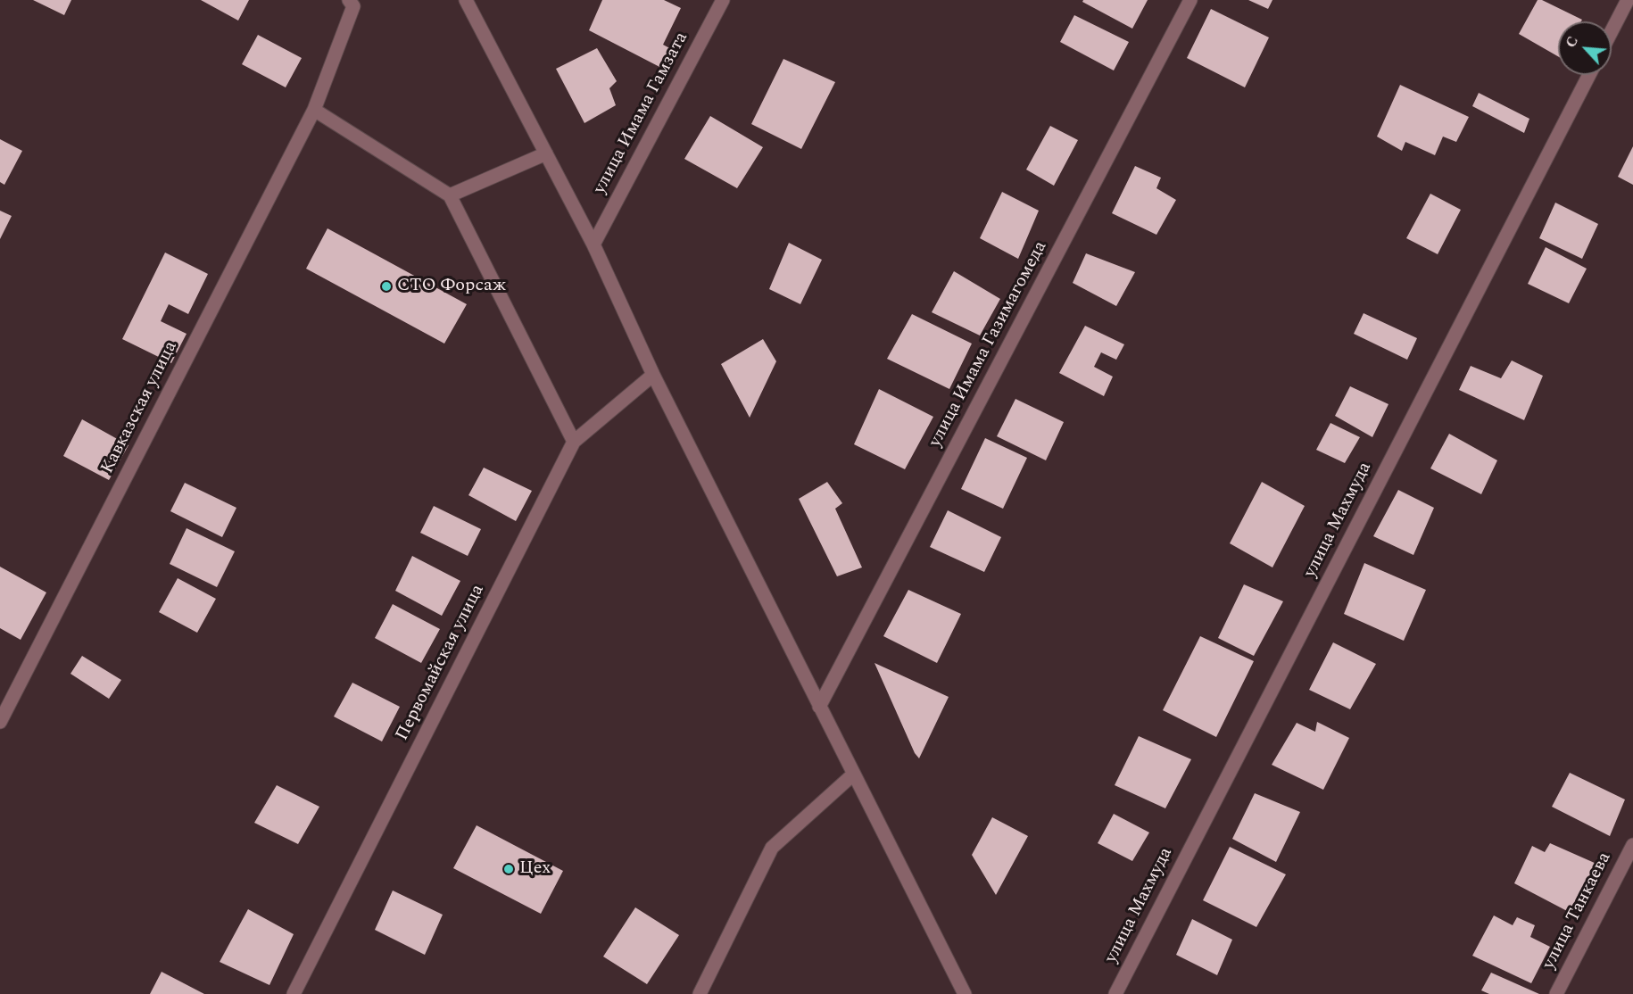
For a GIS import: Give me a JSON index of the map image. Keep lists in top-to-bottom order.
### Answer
{
  "streets": {
    "street": [
      "улица Имама Гамзата",
      "улица Имама Газимагомеда",
      "Кавказская улица",
      "улица Махмуда",
      "Первомайская улица",
      "улица Танкаева"
    ]
  },
  "places": ["СТО Форсаж", "Цех"],
  "north": "top left"
}
